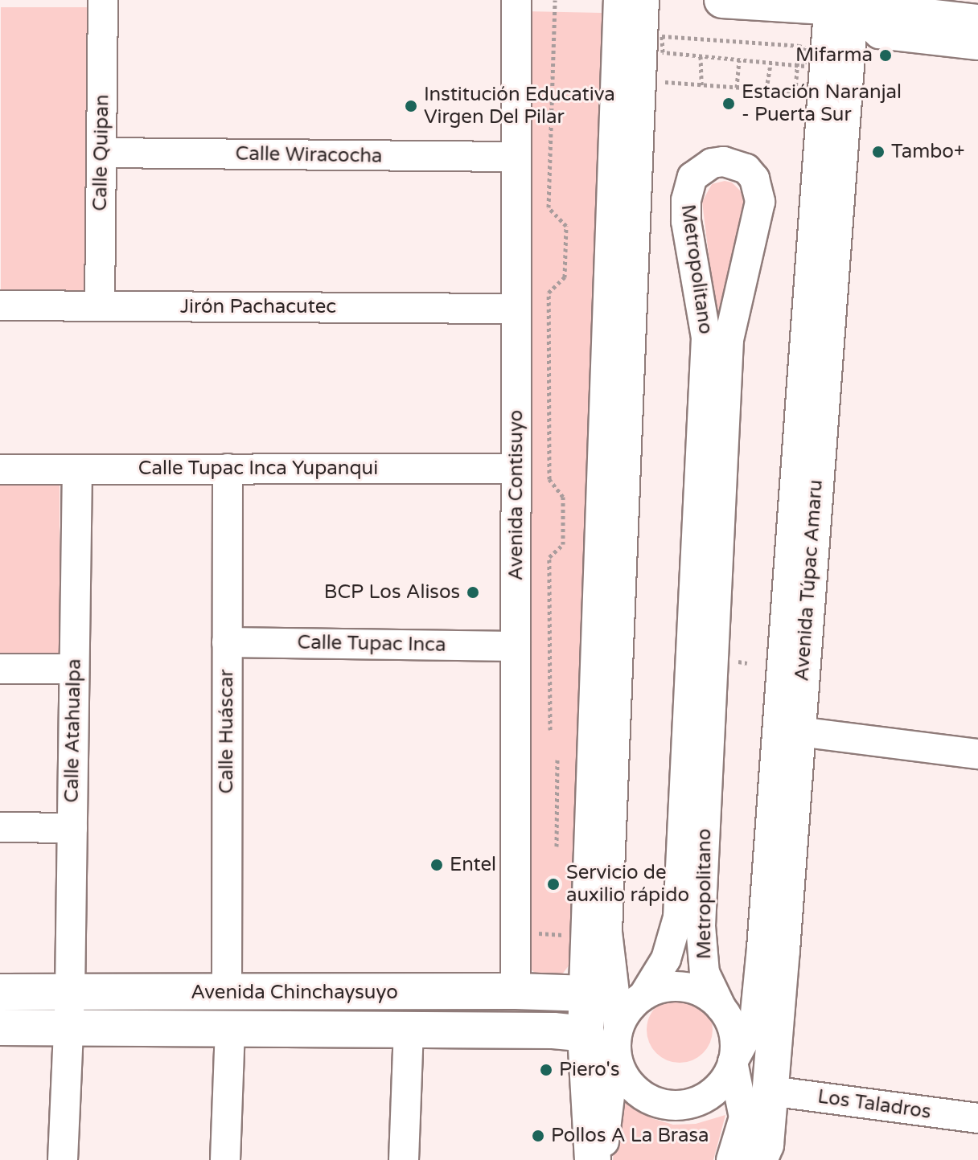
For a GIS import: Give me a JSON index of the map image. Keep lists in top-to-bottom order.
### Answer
{
  "streets": {
    "main road": ["Avenida Túpac Amaru", "Avenida Chinchaysuyo"],
    "street": [
      "Calle Quipan",
      "Calle Wiracocha",
      "Metropolitano",
      "Jirón Pachacutec",
      "Calle Tupac Inca Yupanqui",
      "Avenida Contisuyo",
      "Calle Tupac Inca",
      "Calle Atahualpa",
      "Calle Huáscar",
      "Los Taladros"
    ]
  },
  "crossings": [
    ["Calle Quipan", "Calle Wiracocha"],
    ["Calle Quipan", "Jirón Pachacutec"],
    ["Calle Wiracocha", "Avenida Contisuyo"],
    ["Metropolitano", "Avenida Chinchaysuyo"],
    ["Jirón Pachacutec", "Avenida Contisuyo"],
    ["Calle Tupac Inca Yupanqui", "Avenida Contisuyo"],
    ["Calle Tupac Inca Yupanqui", "Calle Atahualpa"],
    ["Calle Tupac Inca Yupanqui", "Calle Huáscar"],
    ["Avenida Contisuyo", "Calle Tupac Inca"],
    ["Avenida Contisuyo", "Avenida Chinchaysuyo"],
    ["Avenida Túpac Amaru", "Los Taladros"],
    ["Calle Tupac Inca", "Calle Huáscar"],
    ["Calle Atahualpa", "Avenida Chinchaysuyo"],
    ["Calle Huáscar", "Avenida Chinchaysuyo"]
  ],
  "places": [
    "Mifarma",
    "Estación Naranjal - Puerta Sur",
    "Institución Educativa Virgen Del Pilar",
    "Tambo+",
    "BCP Los Alisos",
    "Entel",
    "Servicio de auxilio rápido",
    "Piero's",
    "Pollos A La Brasa"
  ]
}
